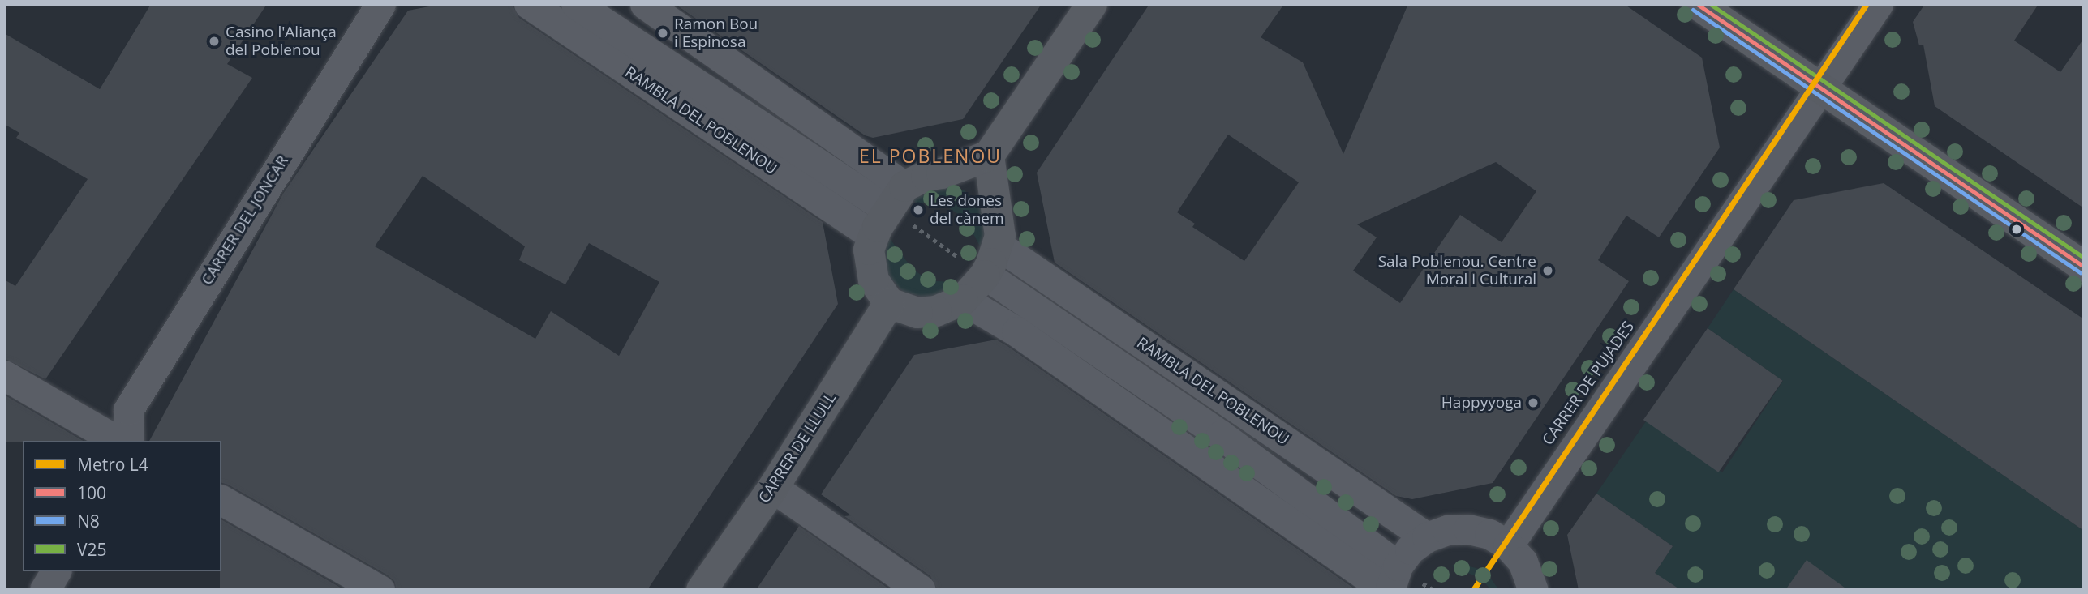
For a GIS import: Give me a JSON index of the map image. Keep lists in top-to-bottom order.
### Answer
{
  "streets": {
    "street": [
      "RAMBLA DEL POBLENOU",
      "CARRER DEL JONCAR",
      "CARRER DE PUJADES",
      "CARRER DE LLULL"
    ]
  },
  "crossings": [
    ["RAMBLA DEL POBLENOU", "CARRER DE LLULL"]
  ],
  "districts": ["EL POBLENOU"],
  "places": [
    "Ramon Bou i Espinosa",
    "Casino l'Aliança del Poblenou",
    "Les dones del cànem",
    "Sala Poblenou. Centre Moral i Cultural",
    "Happyyoga"
  ],
  "lines": [
    "metro line L4",
    "transit line 100",
    "transit line V25",
    "transit line N8"
  ],
  "legend": [
    "Metro L4",
    "100",
    "N8",
    "V25"
  ]
}
